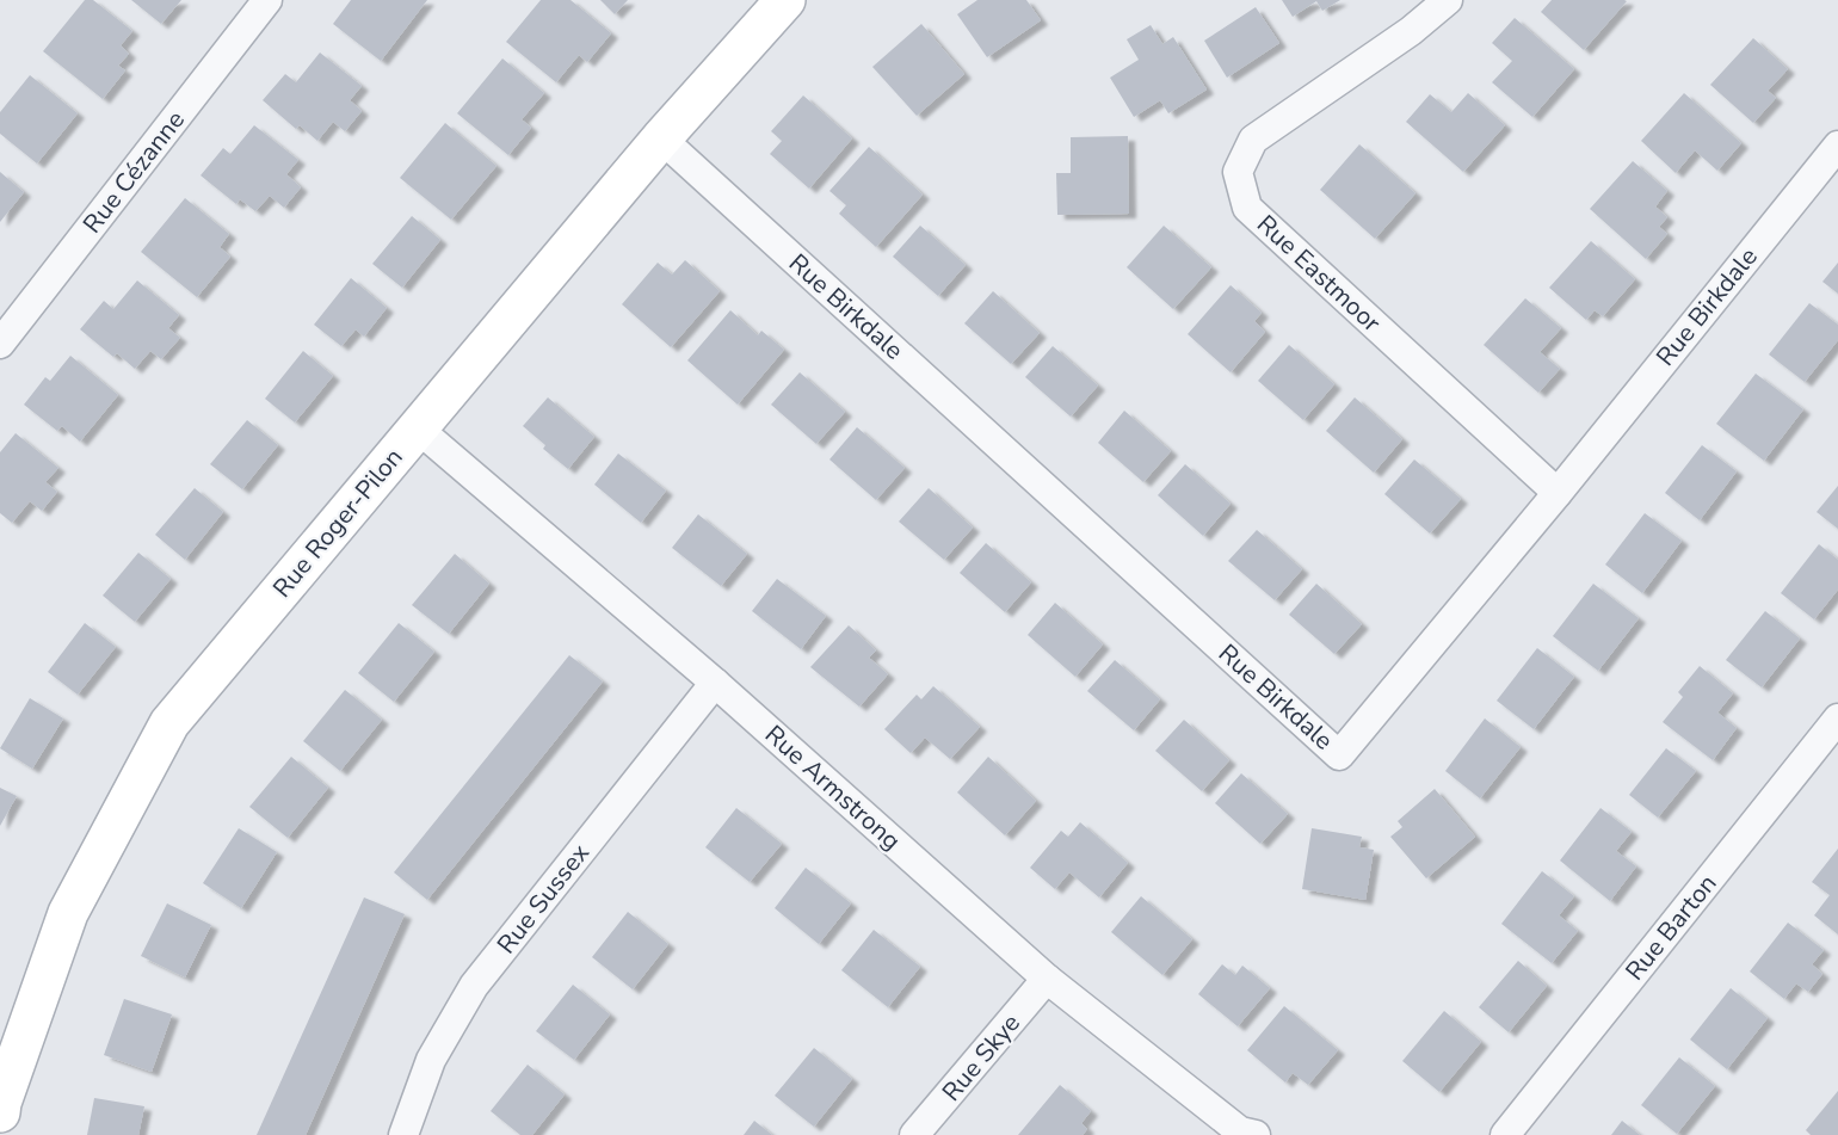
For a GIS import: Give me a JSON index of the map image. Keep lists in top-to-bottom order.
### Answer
{
  "streets": {
    "street": [
      "Rue Cézanne",
      "Rue Eastmoor",
      "Rue Birkdale",
      "Rue Roger-Pilon",
      "Rue Armstrong",
      "Rue Sussex",
      "Rue Barton",
      "Rue Skye"
    ]
  },
  "crossings": [
    ["Rue Eastmoor", "Rue Birkdale"],
    ["Rue Birkdale", "Rue Roger-Pilon"],
    ["Rue Roger-Pilon", "Rue Armstrong"],
    ["Rue Armstrong", "Rue Sussex"],
    ["Rue Armstrong", "Rue Skye"]
  ]
}
